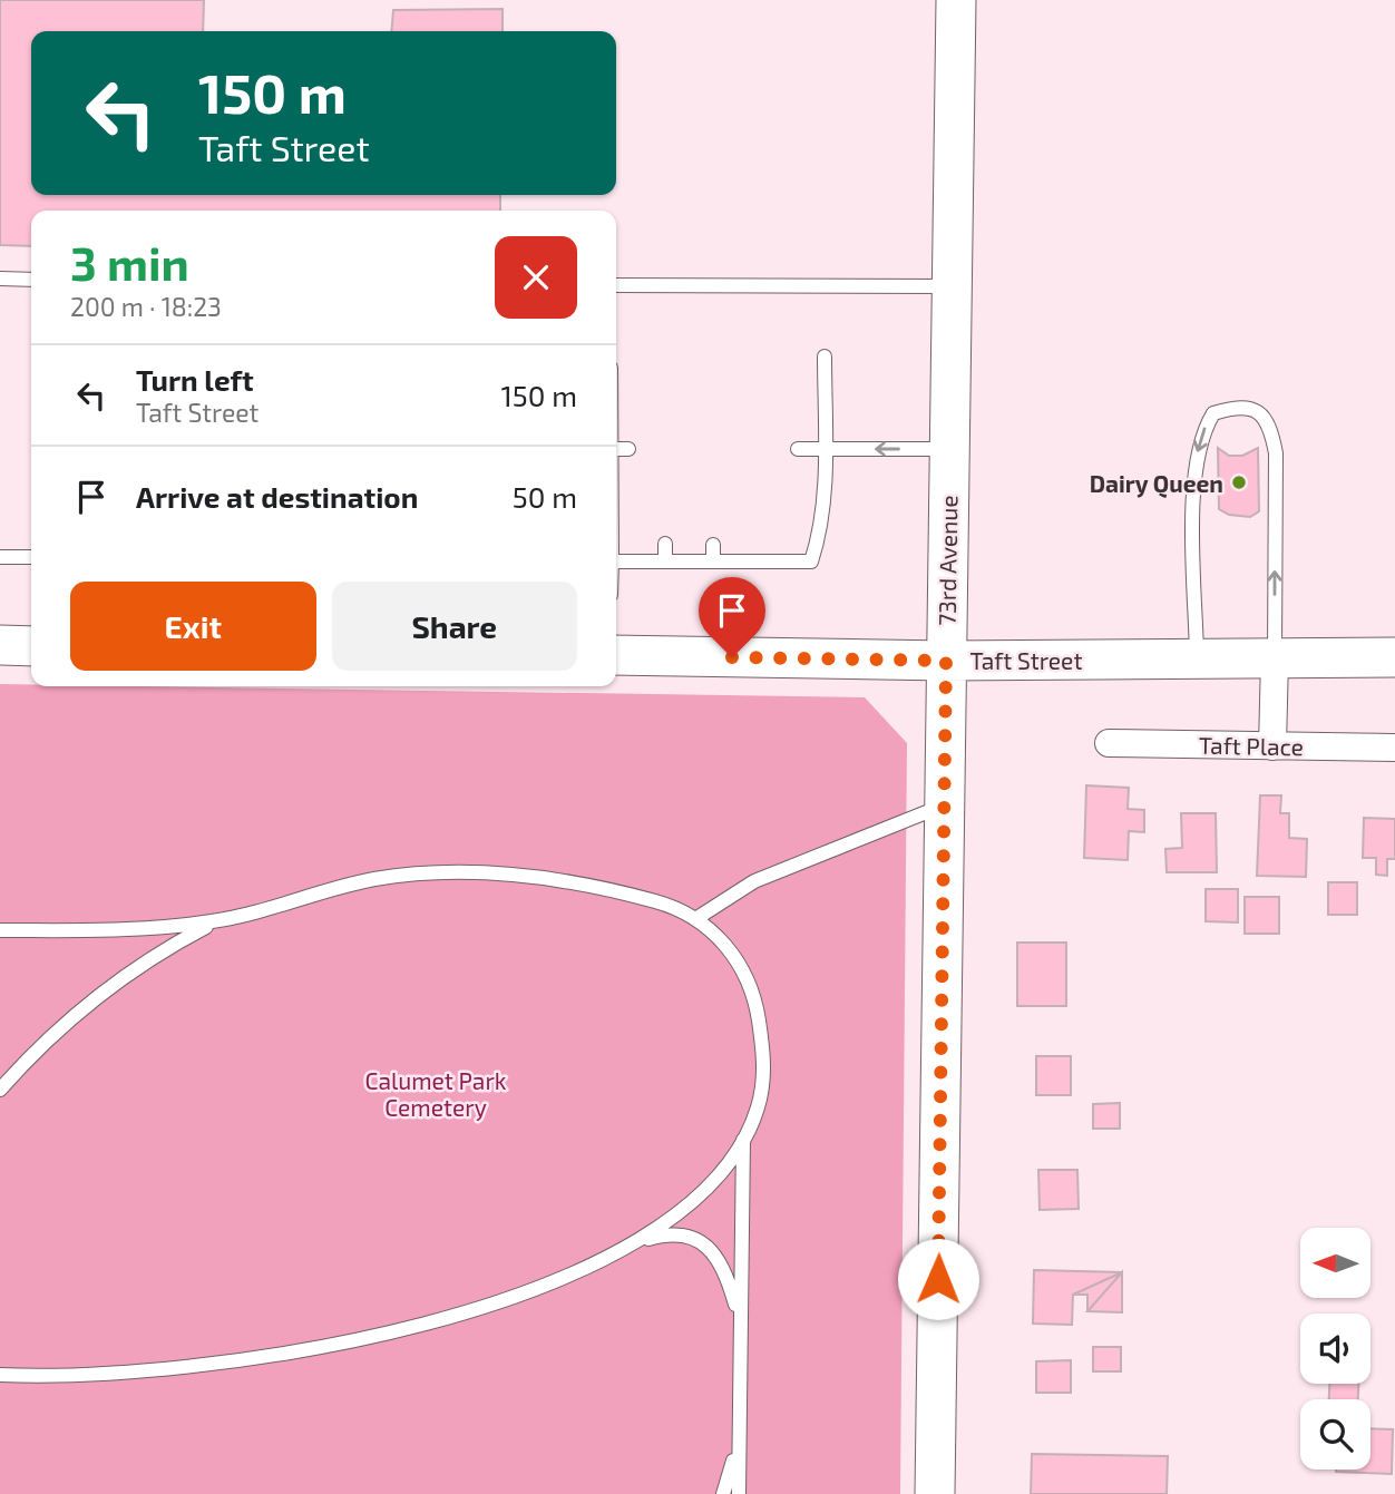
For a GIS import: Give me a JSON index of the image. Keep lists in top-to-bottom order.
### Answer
{
  "streets": {
    "street": ["73rd Avenue", "Taft Street", "Taft Place"]
  },
  "crossings": [
    ["73rd Avenue", "Taft Street"]
  ],
  "parks": ["Calumet Park Cemetery"],
  "places": ["Dairy Queen"],
  "north": "left",
  "page": {
    "turn": ["150 m", "Taft Street"],
    "heading": ["3 min", "200 m · 18:23"],
    "list": [
      {
        "name": "Turn left",
        "note": "Taft Street",
        "value": "150 m"
      },
      {
        "name": "Arrive at destination",
        "value": "50 m"
      }
    ],
    "buttons": ["Exit", "Share"]
  }
}
